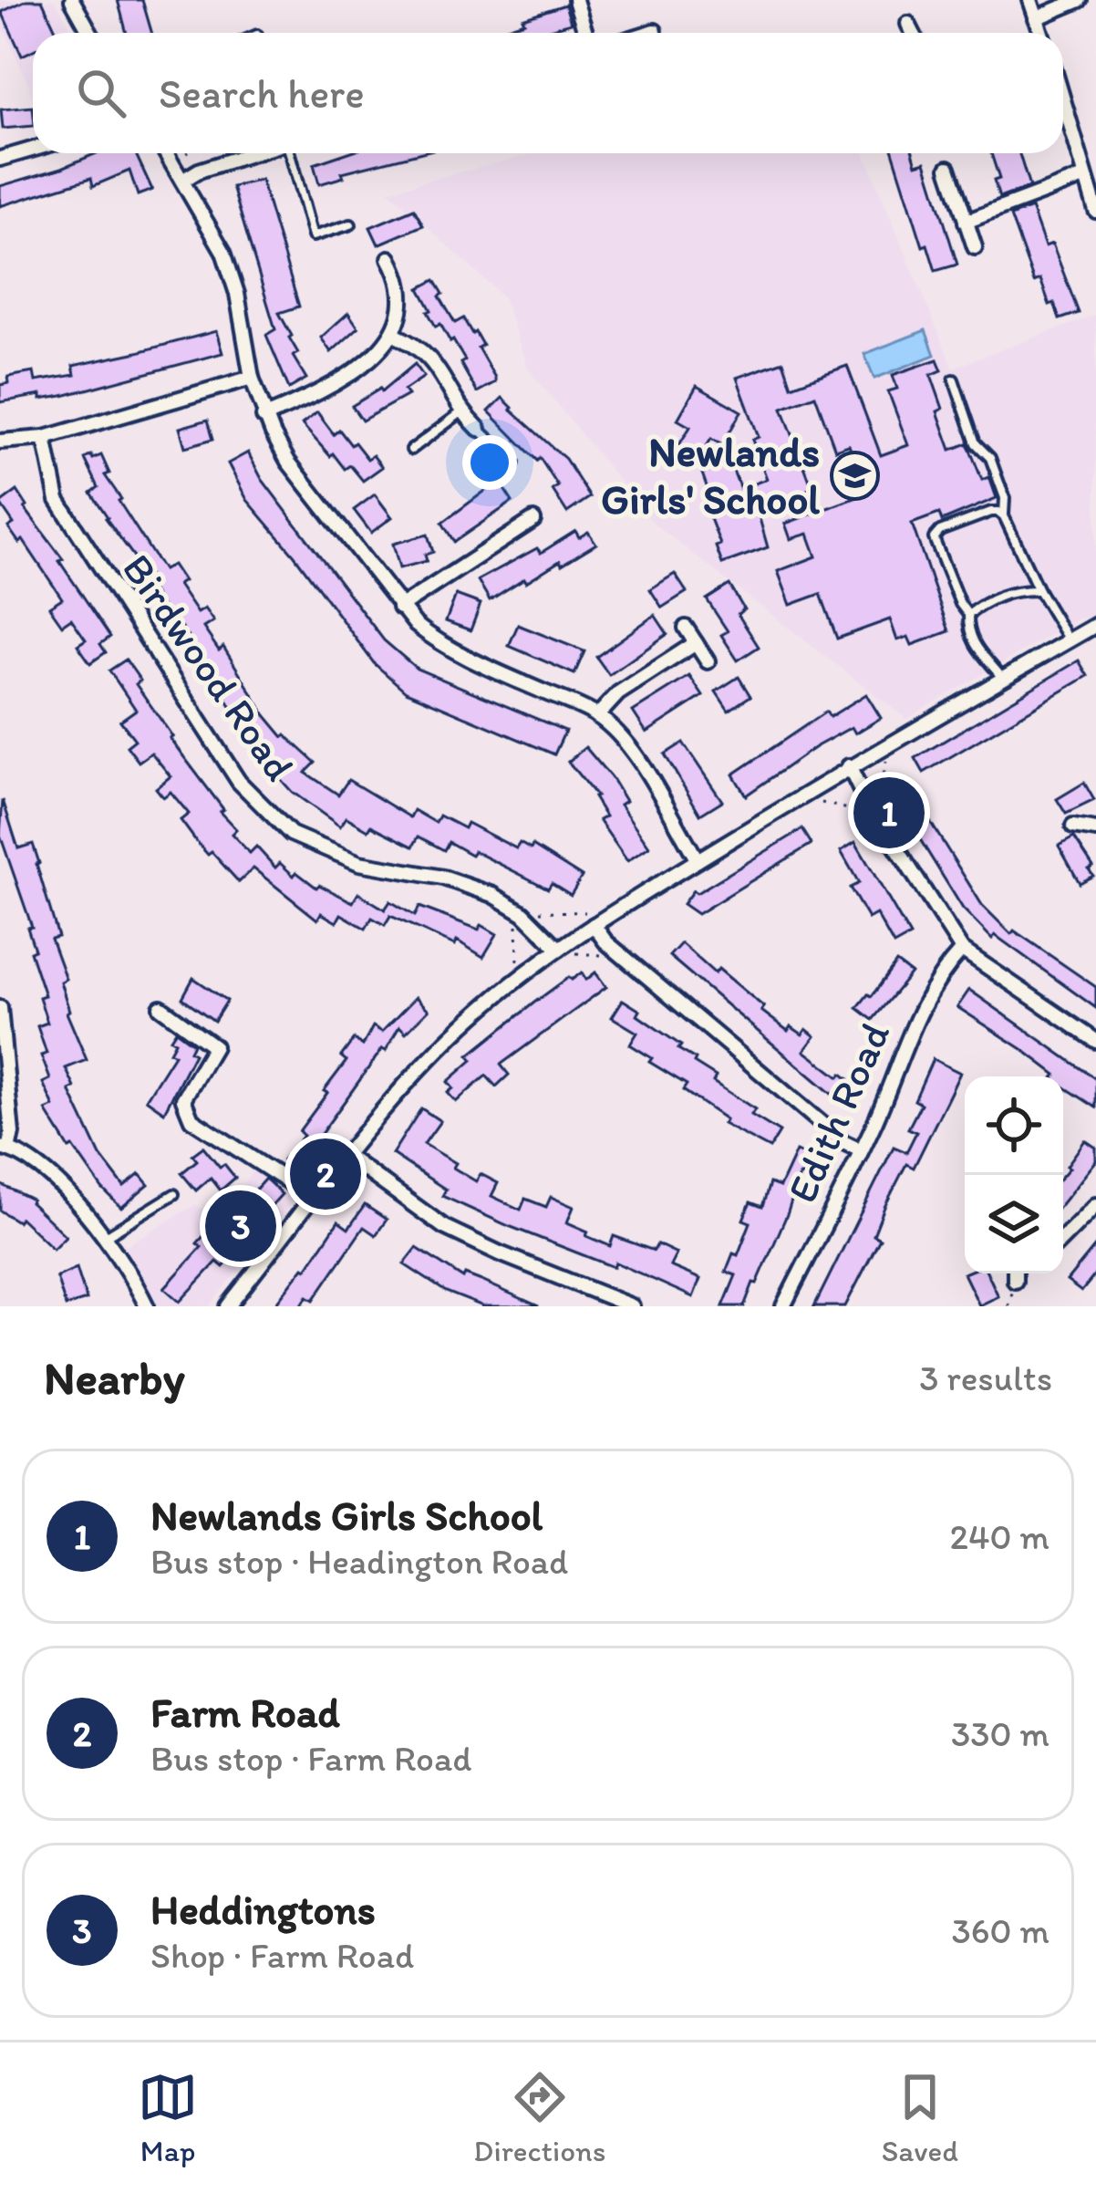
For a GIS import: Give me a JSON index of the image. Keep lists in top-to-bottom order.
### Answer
{
  "streets": {
    "street": ["Birdwood Road", "Edith Road"]
  },
  "places": {
    "school or university": ["Newlands Girls' School"]
  },
  "page": {
    "search": "Search here",
    "pins": ["1", "2", "3"],
    "heading": ["Nearby", "3 results"],
    "list": [
      {
        "mark": "1",
        "name": "Newlands Girls School",
        "note": "Bus stop · Headington Road",
        "value": "240 m"
      },
      {
        "mark": "2",
        "name": "Farm Road",
        "note": "Bus stop · Farm Road",
        "value": "330 m"
      },
      {
        "mark": "3",
        "name": "Heddingtons",
        "note": "Shop · Farm Road",
        "value": "360 m"
      }
    ],
    "nav": ["Map", "Directions", "Saved"]
  }
}
